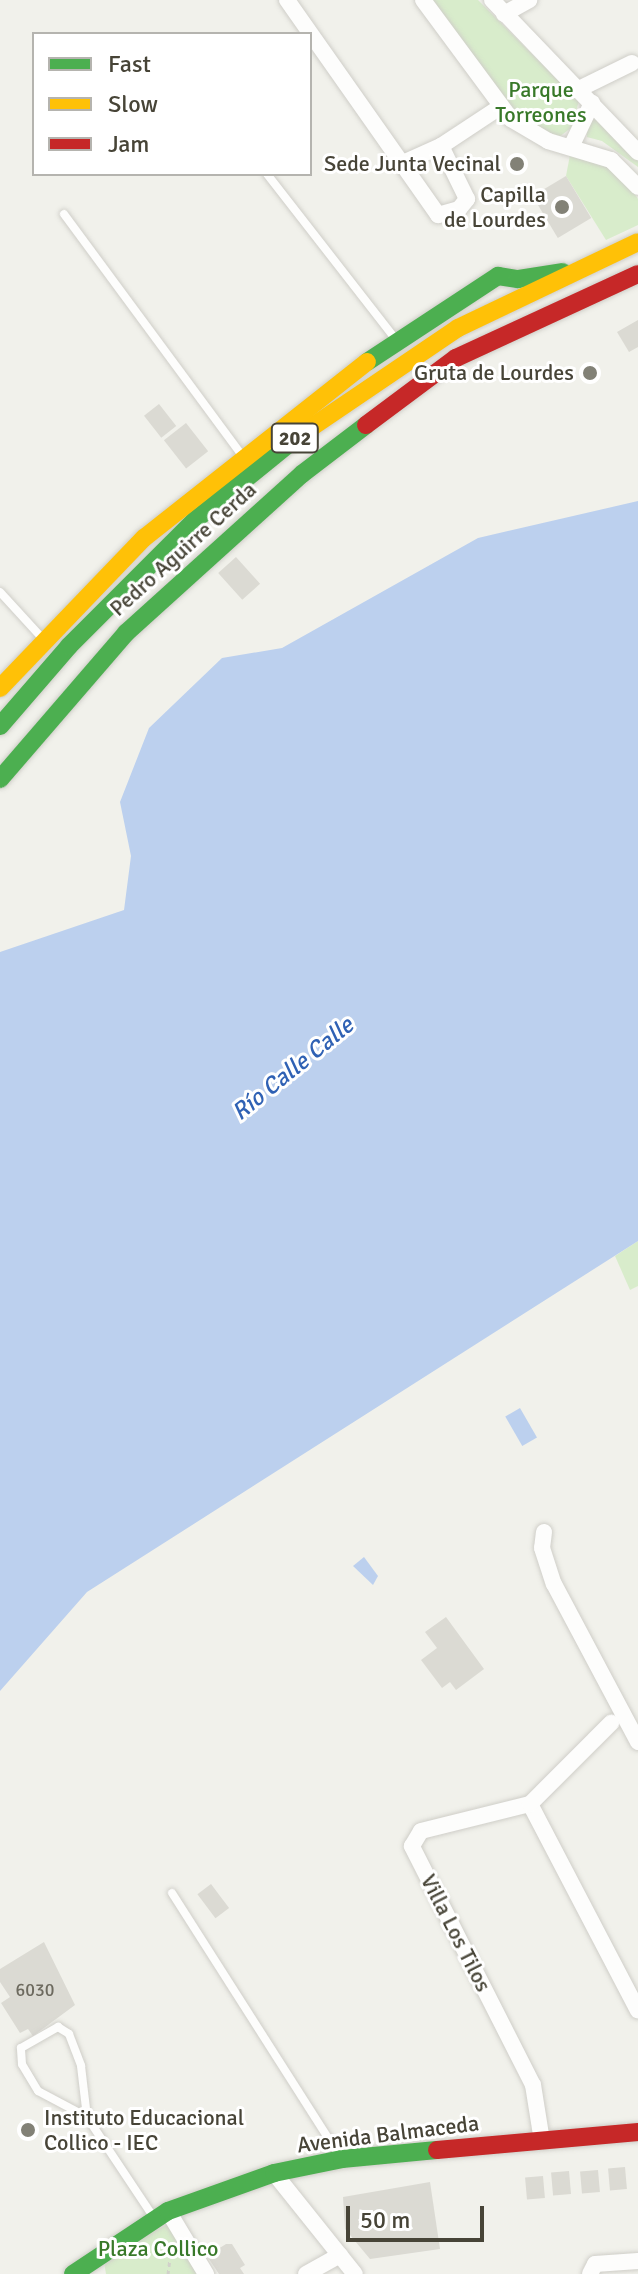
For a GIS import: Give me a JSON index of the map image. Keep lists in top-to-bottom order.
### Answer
{
  "streets": {
    "main road": ["202", "Pedro Aguirre Cerda", "Avenida Balmaceda"],
    "street": ["Villa Los Tilos"]
  },
  "crossings": [
    ["Villa Los Tilos", "Avenida Balmaceda"]
  ],
  "water": ["Río Calle Calle"],
  "parks": ["Parque Torreones", "Plaza Collico"],
  "places": [
    "Sede Junta Vecinal",
    "Capilla de Lourdes",
    "Gruta de Lourdes",
    "Instituto Educacional Collico - IEC"
  ],
  "house_numbers": ["6030"],
  "legend": ["Fast", "Slow", "Jam"],
  "scale_bar": "50 m"
}
